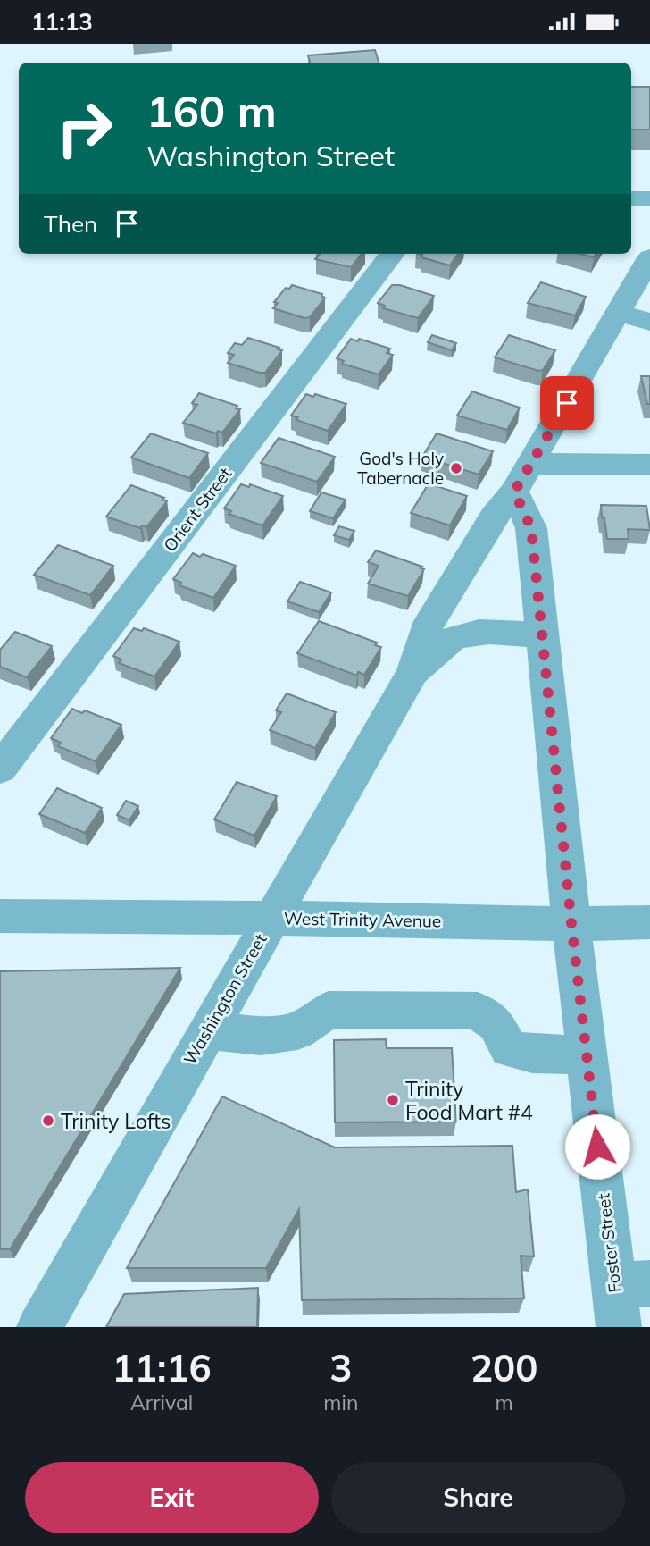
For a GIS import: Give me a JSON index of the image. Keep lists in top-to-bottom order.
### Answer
{
  "streets": {
    "street": [
      "Orient Street",
      "West Trinity Avenue",
      "Washington Street",
      "Foster Street"
    ]
  },
  "crossings": [
    ["West Trinity Avenue", "Washington Street"],
    ["West Trinity Avenue", "Foster Street"],
    ["Washington Street", "Foster Street"]
  ],
  "places": ["God's Holy Tabernacle", "Trinity Food Mart #4", "Trinity Lofts"],
  "page": {
    "status": "11:13",
    "turn": ["160 m", "Washington Street"],
    "then": "Then",
    "eta": [
      "11:16",
      "Arrival",
      "3",
      "min",
      "200",
      "m"
    ],
    "buttons": ["Exit", "Share"]
  }
}
